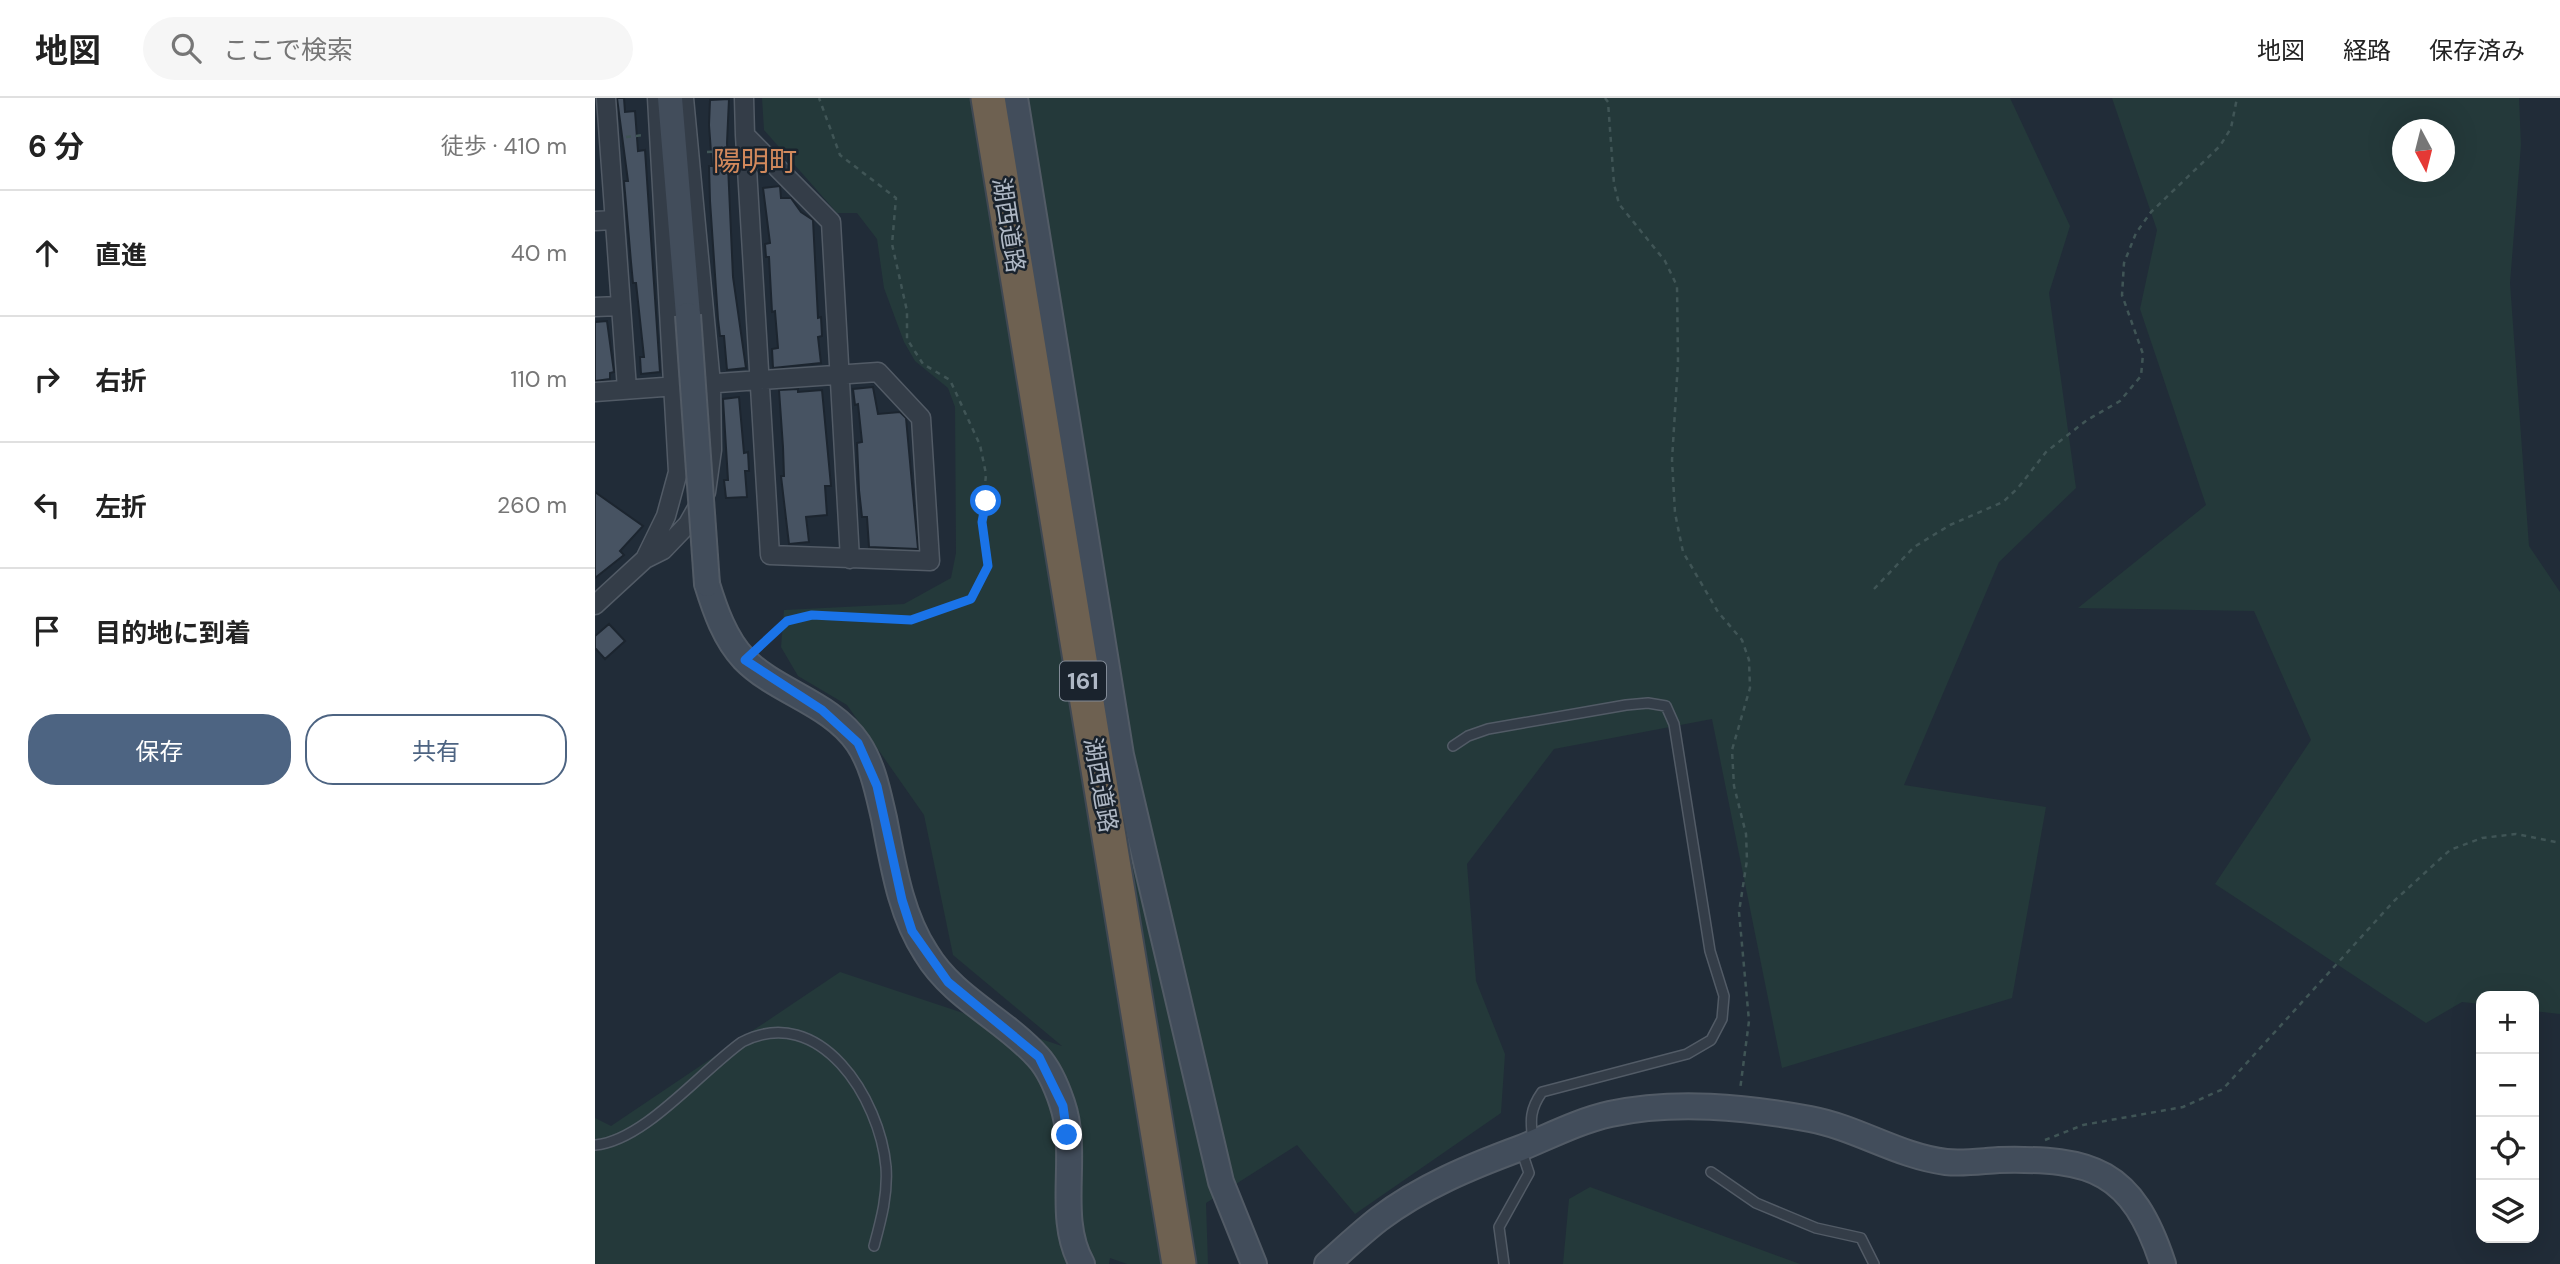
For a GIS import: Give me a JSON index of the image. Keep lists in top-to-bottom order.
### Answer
{
  "streets": {
    "highway": ["湖西道路", "161"]
  },
  "districts": ["陽明町"],
  "north": "bottom",
  "page": {
    "header": "地図",
    "search": "ここで検索",
    "nav": ["地図", "経路", "保存済み"],
    "heading": ["6 分", "徒歩 · 410 m"],
    "list": [
      ["直進", "40 m"],
      ["右折", "110 m"],
      ["左折", "260 m"],
      "目的地に到着"
    ],
    "buttons": ["保存", "共有"],
    "map_buttons": ["+", "−"]
  }
}
